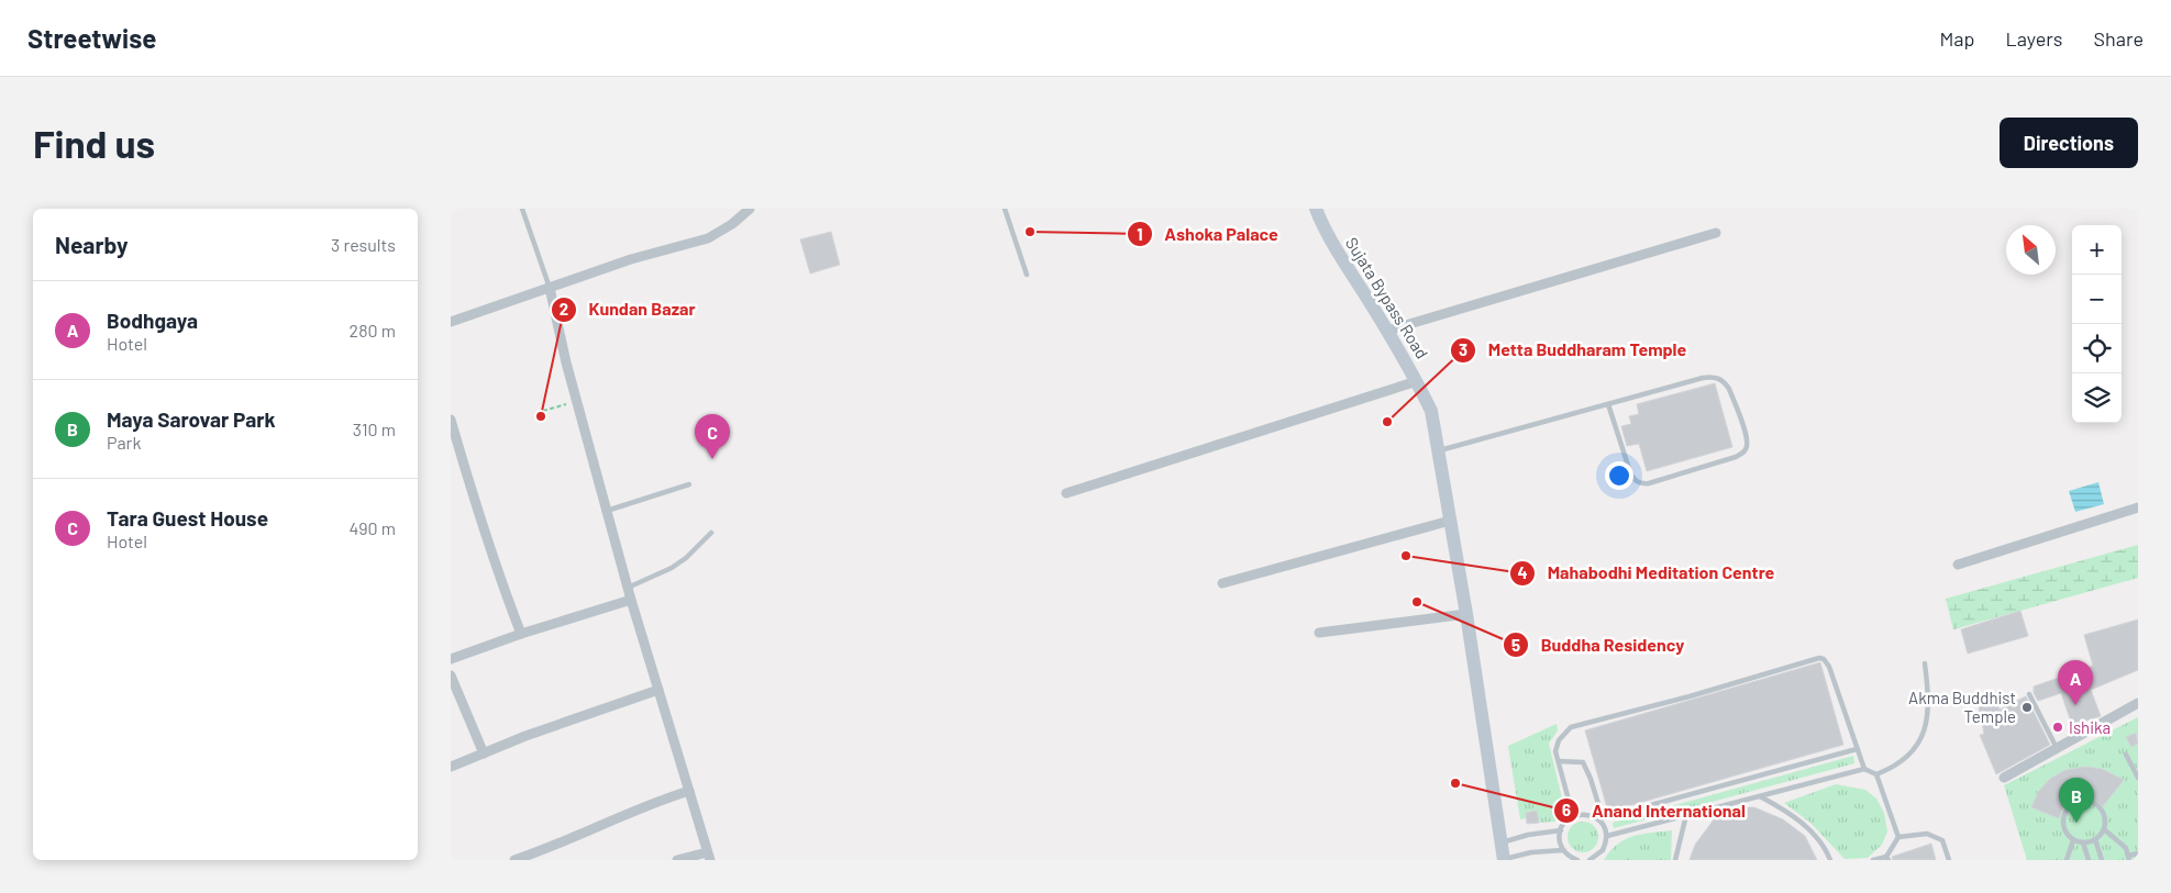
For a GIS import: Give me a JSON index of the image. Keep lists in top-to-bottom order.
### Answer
{
  "streets": {
    "street": ["Sujata Bypass Road"]
  },
  "places": [
    "Ashoka Palace",
    "Kundan Bazar",
    "Metta Buddharam Temple",
    "Mahabodhi Meditation Centre",
    "Buddha Residency",
    "Akma Buddhist Temple",
    "Ishika",
    "Anand International"
  ],
  "north": "top left",
  "page": {
    "header": "Streetwise",
    "nav": ["Map", "Layers", "Share"],
    "buttons": "Directions",
    "title": "Find us",
    "heading": ["Nearby", "3 results"],
    "map_buttons": ["+", "−"],
    "list": [
      {
        "mark": "A",
        "name": "Bodhgaya",
        "note": "Hotel",
        "value": "280 m"
      },
      {
        "mark": "B",
        "name": "Maya Sarovar Park",
        "note": "Park",
        "value": "310 m"
      },
      {
        "mark": "C",
        "name": "Tara Guest House",
        "note": "Hotel",
        "value": "490 m"
      }
    ],
    "pins": ["C", "A", "B"]
  }
}
